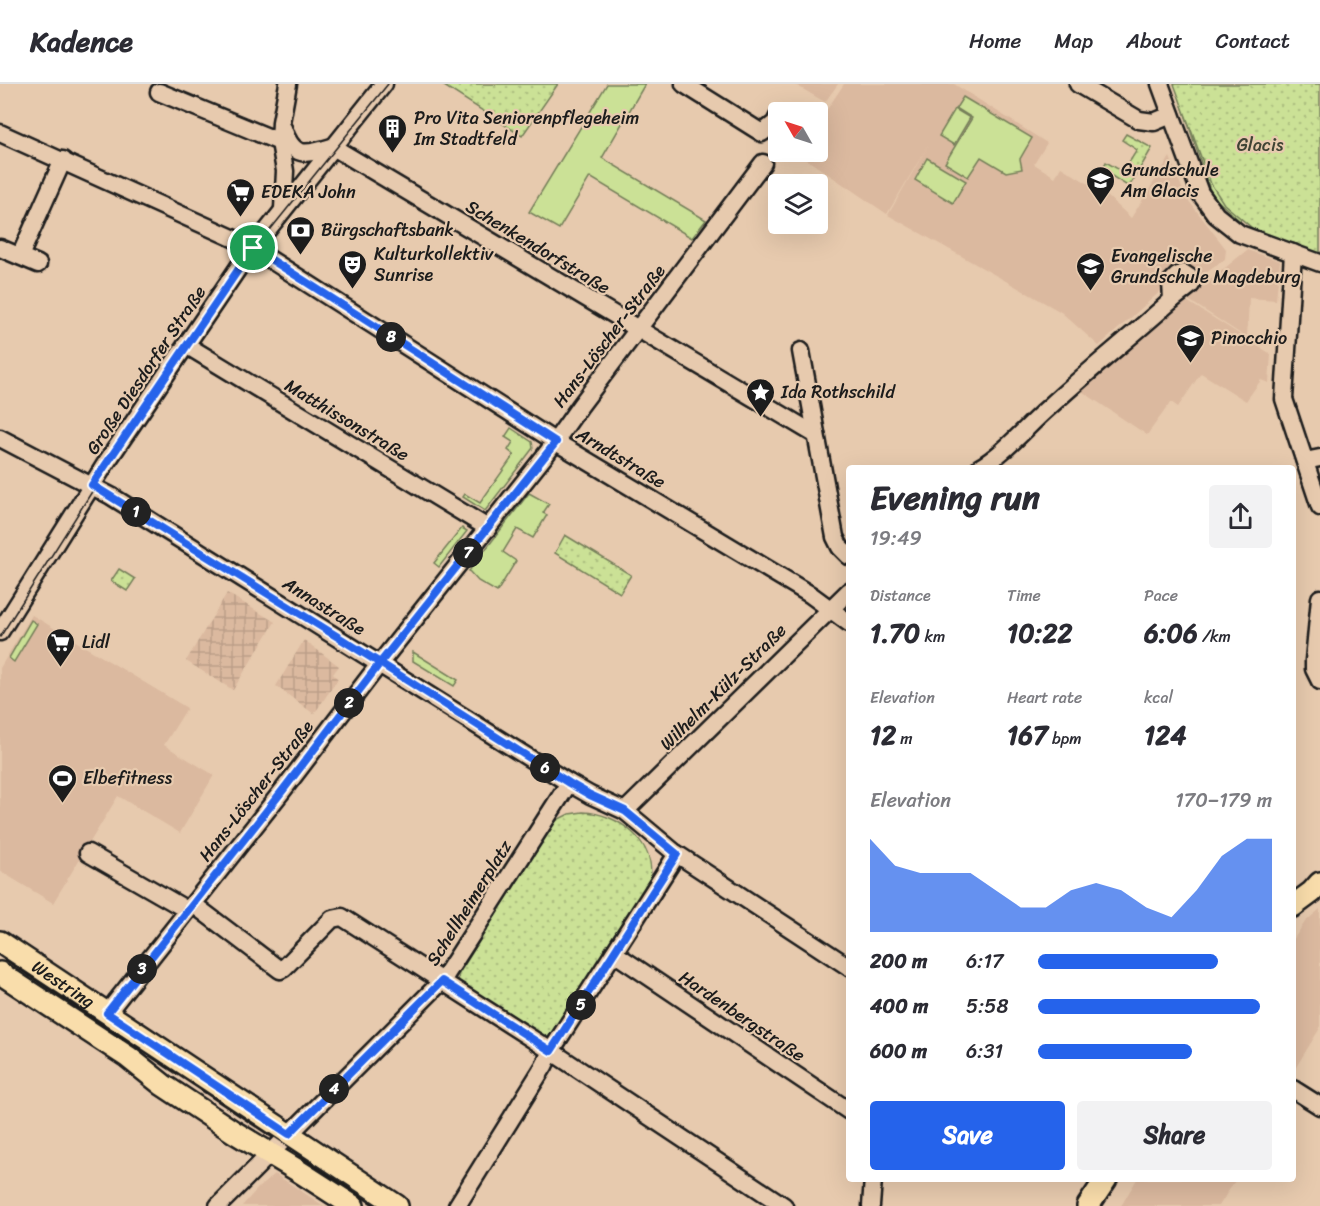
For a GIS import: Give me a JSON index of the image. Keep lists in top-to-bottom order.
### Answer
{
  "streets": {
    "main road": ["Westring"],
    "street": [
      "Schenkendorfstraße",
      "Hans-Löscher-Straße",
      "Große Diesdorfer Straße",
      "Matthissonstraße",
      "Arndtstraße",
      "Annastraße",
      "Wilhelm-Külz-Straße",
      "Schellheimerplatz",
      "Hardenbergstraße"
    ]
  },
  "crossings": [
    ["Schenkendorfstraße", "Hans-Löscher-Straße"],
    ["Schenkendorfstraße", "Große Diesdorfer Straße"],
    ["Hans-Löscher-Straße", "Matthissonstraße"],
    ["Hans-Löscher-Straße", "Arndtstraße"],
    ["Hans-Löscher-Straße", "Annastraße"],
    ["Hans-Löscher-Straße", "Westring"],
    ["Große Diesdorfer Straße", "Matthissonstraße"],
    ["Große Diesdorfer Straße", "Arndtstraße"],
    ["Große Diesdorfer Straße", "Annastraße"],
    ["Arndtstraße", "Wilhelm-Külz-Straße"],
    ["Annastraße", "Wilhelm-Külz-Straße"],
    ["Annastraße", "Schellheimerplatz"]
  ],
  "parks": ["Glacis"],
  "places": {
    "building": ["Pro Vita Seniorenpflegeheim Im Stadtfeld"],
    "school or university": ["Grundschule Am Glacis", "Evangelische Grundschule Magdeburg", "Pinocchio"],
    "supermarket": ["EDEKA John", "Lidl"],
    "bank": ["Bürgschaftsbank"],
    "theatre": ["Kulturkollektiv Sunrise"],
    "place": ["Ida Rothschild"],
    "sports": ["Elbefitness"]
  },
  "north": "top left",
  "page": {
    "header": "Kadence",
    "nav": [
      "Home",
      "Map",
      "About",
      "Contact"
    ],
    "pins": [
      "8",
      "1",
      "7",
      "2",
      "6",
      "3",
      "5",
      "4"
    ],
    "heading": ["Evening run", "19:49"],
    "stats": [
      ["Distance", "1.70 km"],
      ["Time", "10:22"],
      ["Pace", "6:06 /km"],
      ["Elevation", "12 m"],
      ["Heart rate", "167 bpm"],
      ["kcal", "124"]
    ],
    "chart": ["Elevation", "170–179 m"],
    "list": [
      {
        "name": "200 m",
        "note": "6:17"
      },
      {
        "name": "400 m",
        "note": "5:58"
      },
      {
        "name": "600 m",
        "note": "6:31"
      }
    ],
    "buttons": ["Save", "Share"]
  }
}
